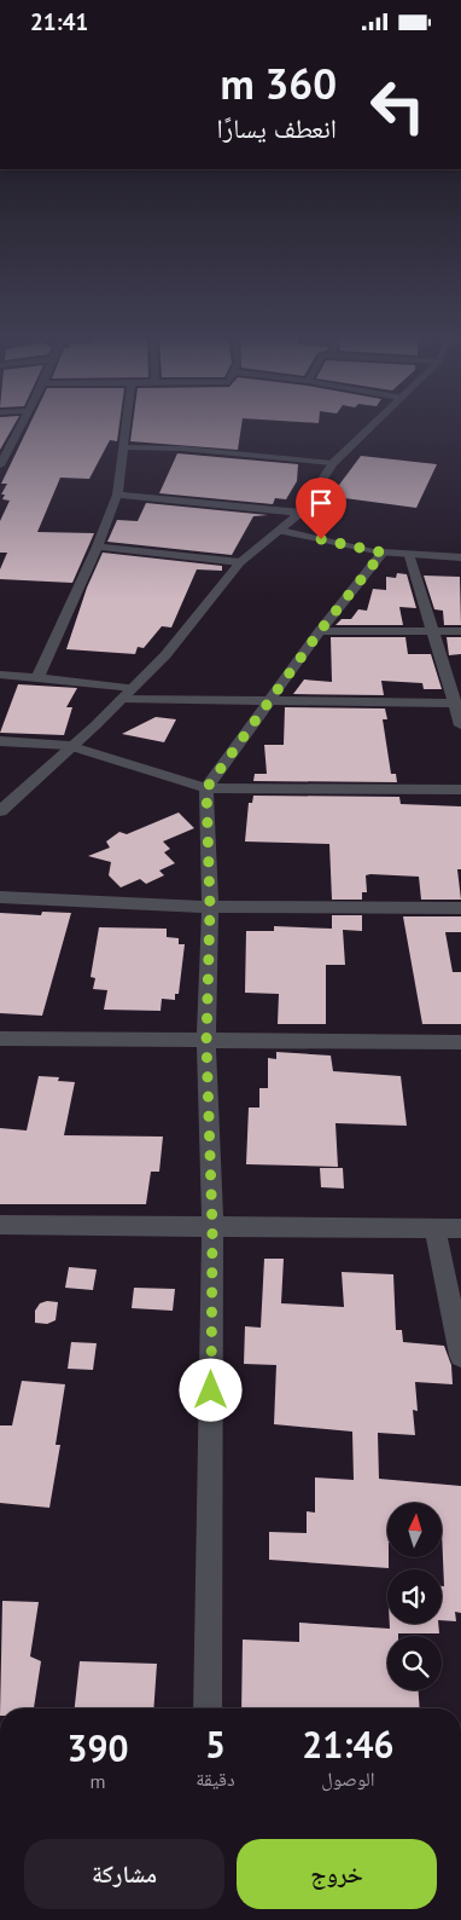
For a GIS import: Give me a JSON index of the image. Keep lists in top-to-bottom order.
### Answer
{
  "north": "top",
  "page": {
    "status": "21:41",
    "turn": ["360 m", "انعطف يسارًا"],
    "eta": [
      "21:46",
      "الوصول",
      "5",
      "دقيقة",
      "390",
      "m"
    ],
    "buttons": ["خروج", "مشاركة"]
  }
}
